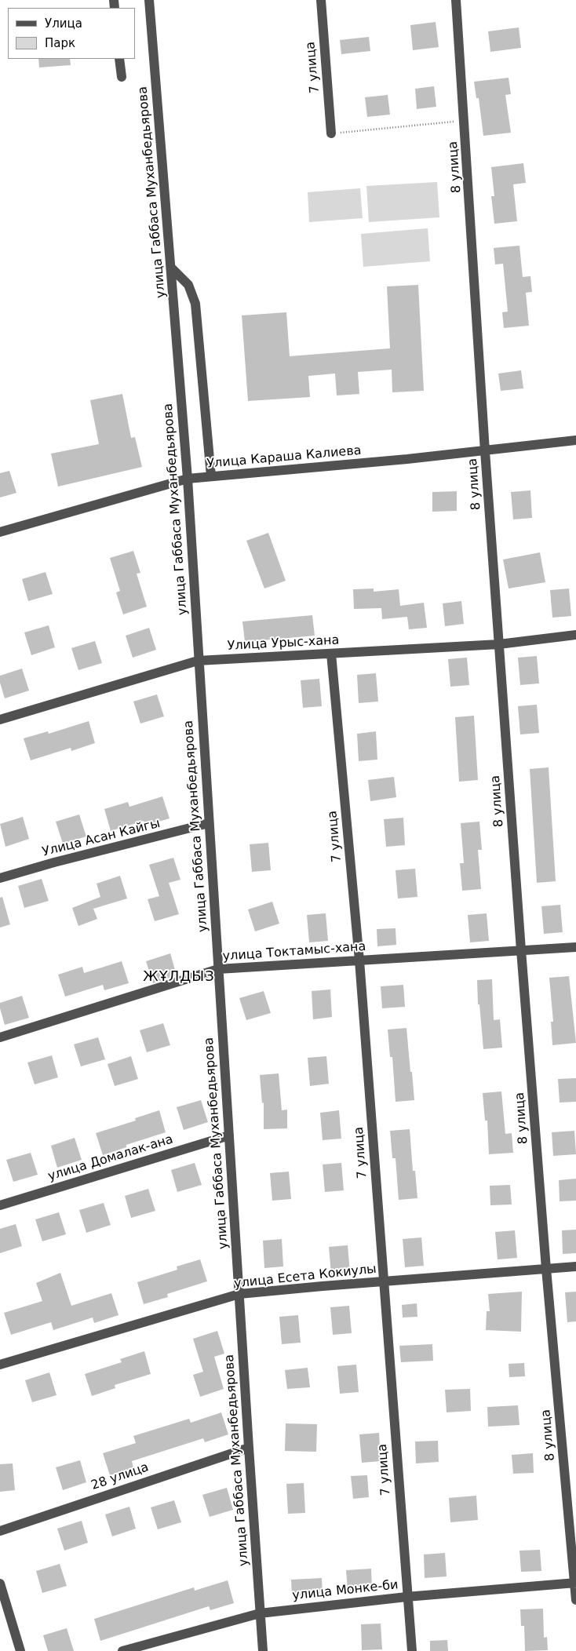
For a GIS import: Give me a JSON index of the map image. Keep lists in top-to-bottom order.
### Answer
{
  "streets": {
    "street": [
      "7 улица",
      "8 улица",
      "улица Габбаса Муханбедьярова",
      "Улица Караша Калиева",
      "Улица Урыс-хана",
      "Улица Асан Кайгы",
      "улица Токтамыс-хана",
      "улица Домалак-ана",
      "улица Есета Кокиулы",
      "28 улица",
      "улица Монке-би"
    ]
  },
  "crossings": [
    ["7 улица", "Улица Урыс-хана"],
    ["7 улица", "улица Токтамыс-хана"],
    ["7 улица", "улица Есета Кокиулы"],
    ["7 улица", "улица Монке-би"],
    ["8 улица", "Улица Караша Калиева"],
    ["8 улица", "Улица Урыс-хана"],
    ["8 улица", "улица Токтамыс-хана"],
    ["8 улица", "улица Есета Кокиулы"],
    ["8 улица", "улица Монке-би"],
    ["улица Габбаса Муханбедьярова", "Улица Караша Калиева"],
    ["улица Габбаса Муханбедьярова", "Улица Урыс-хана"],
    ["улица Габбаса Муханбедьярова", "Улица Асан Кайгы"],
    ["улица Габбаса Муханбедьярова", "улица Токтамыс-хана"],
    ["улица Габбаса Муханбедьярова", "улица Домалак-ана"],
    ["улица Габбаса Муханбедьярова", "улица Есета Кокиулы"],
    ["улица Габбаса Муханбедьярова", "28 улица"],
    ["улица Габбаса Муханбедьярова", "улица Монке-би"]
  ],
  "districts": ["ЖҰЛДЫЗ"],
  "legend": ["Улица", "Парк"]
}
